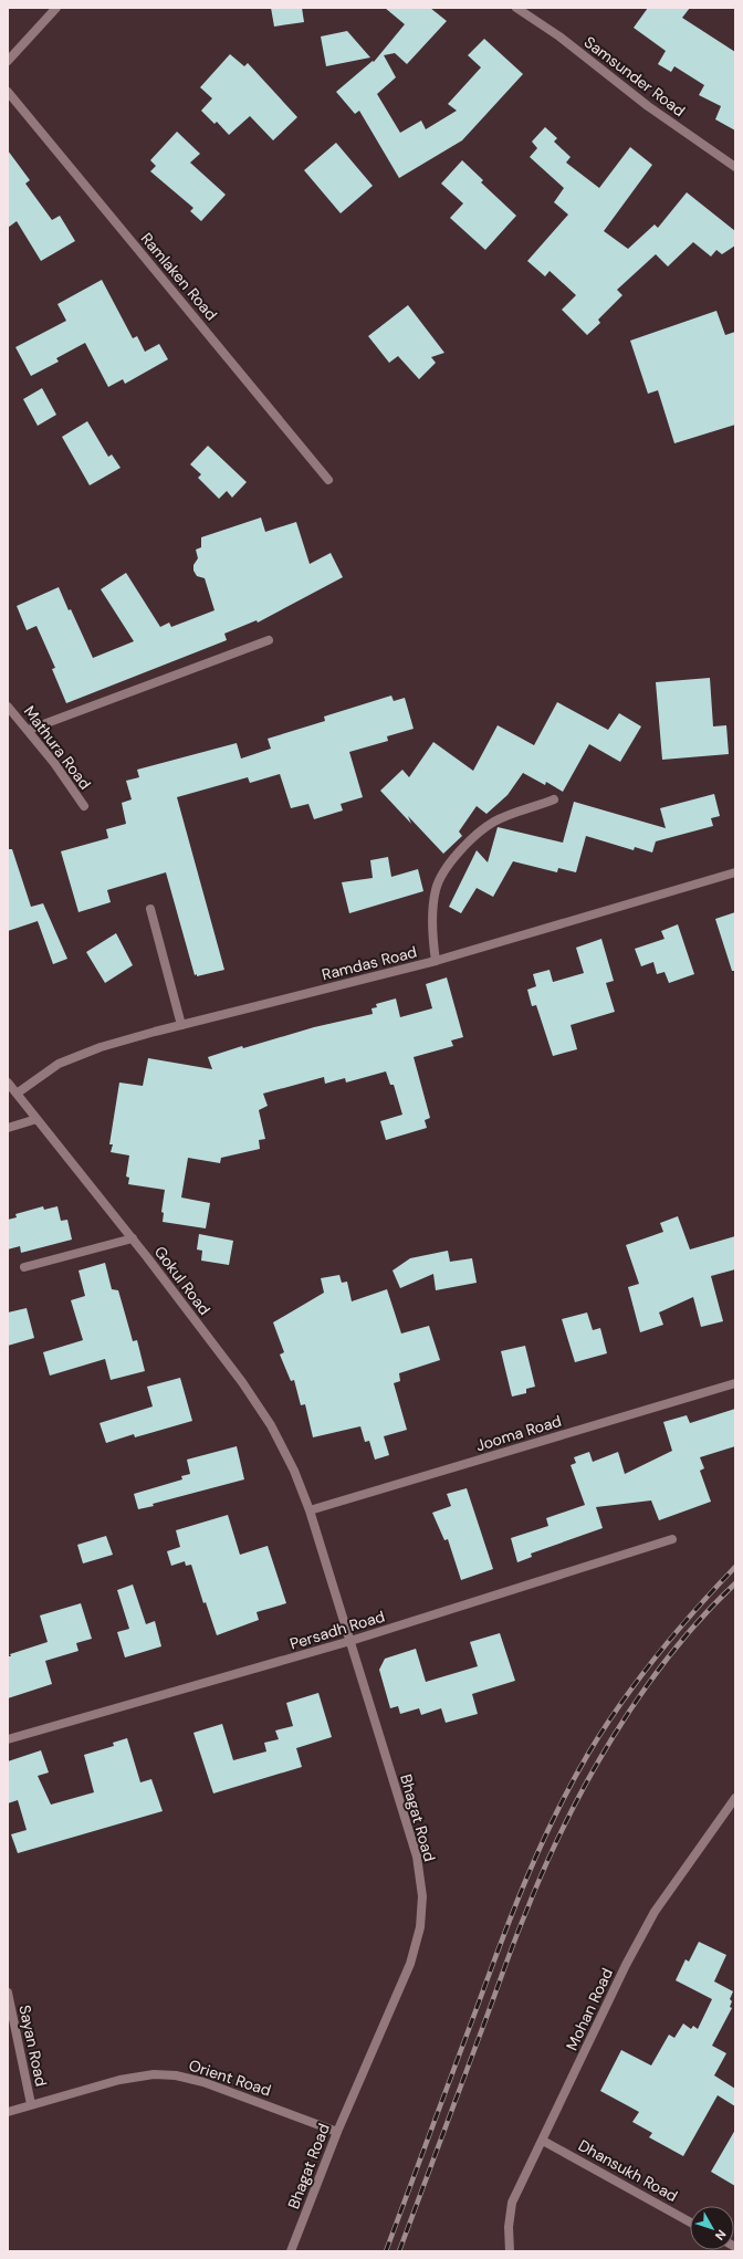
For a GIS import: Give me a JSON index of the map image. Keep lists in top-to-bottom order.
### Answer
{
  "streets": {
    "street": [
      "Samsunder Road",
      "Ramlaken Road",
      "Mathura Road",
      "Ramdas Road",
      "Gokul Road",
      "Jooma Road",
      "Persadh Road",
      "Bhagat Road",
      "Mohan Road",
      "Sayan Road",
      "Orient Road",
      "Dhansukh Road"
    ]
  },
  "crossings": [
    ["Ramdas Road", "Gokul Road"],
    ["Gokul Road", "Jooma Road"],
    ["Gokul Road", "Bhagat Road"],
    ["Jooma Road", "Bhagat Road"],
    ["Persadh Road", "Bhagat Road"],
    ["Bhagat Road", "Orient Road"],
    ["Mohan Road", "Dhansukh Road"],
    ["Sayan Road", "Orient Road"]
  ],
  "north": "bottom right"
}
